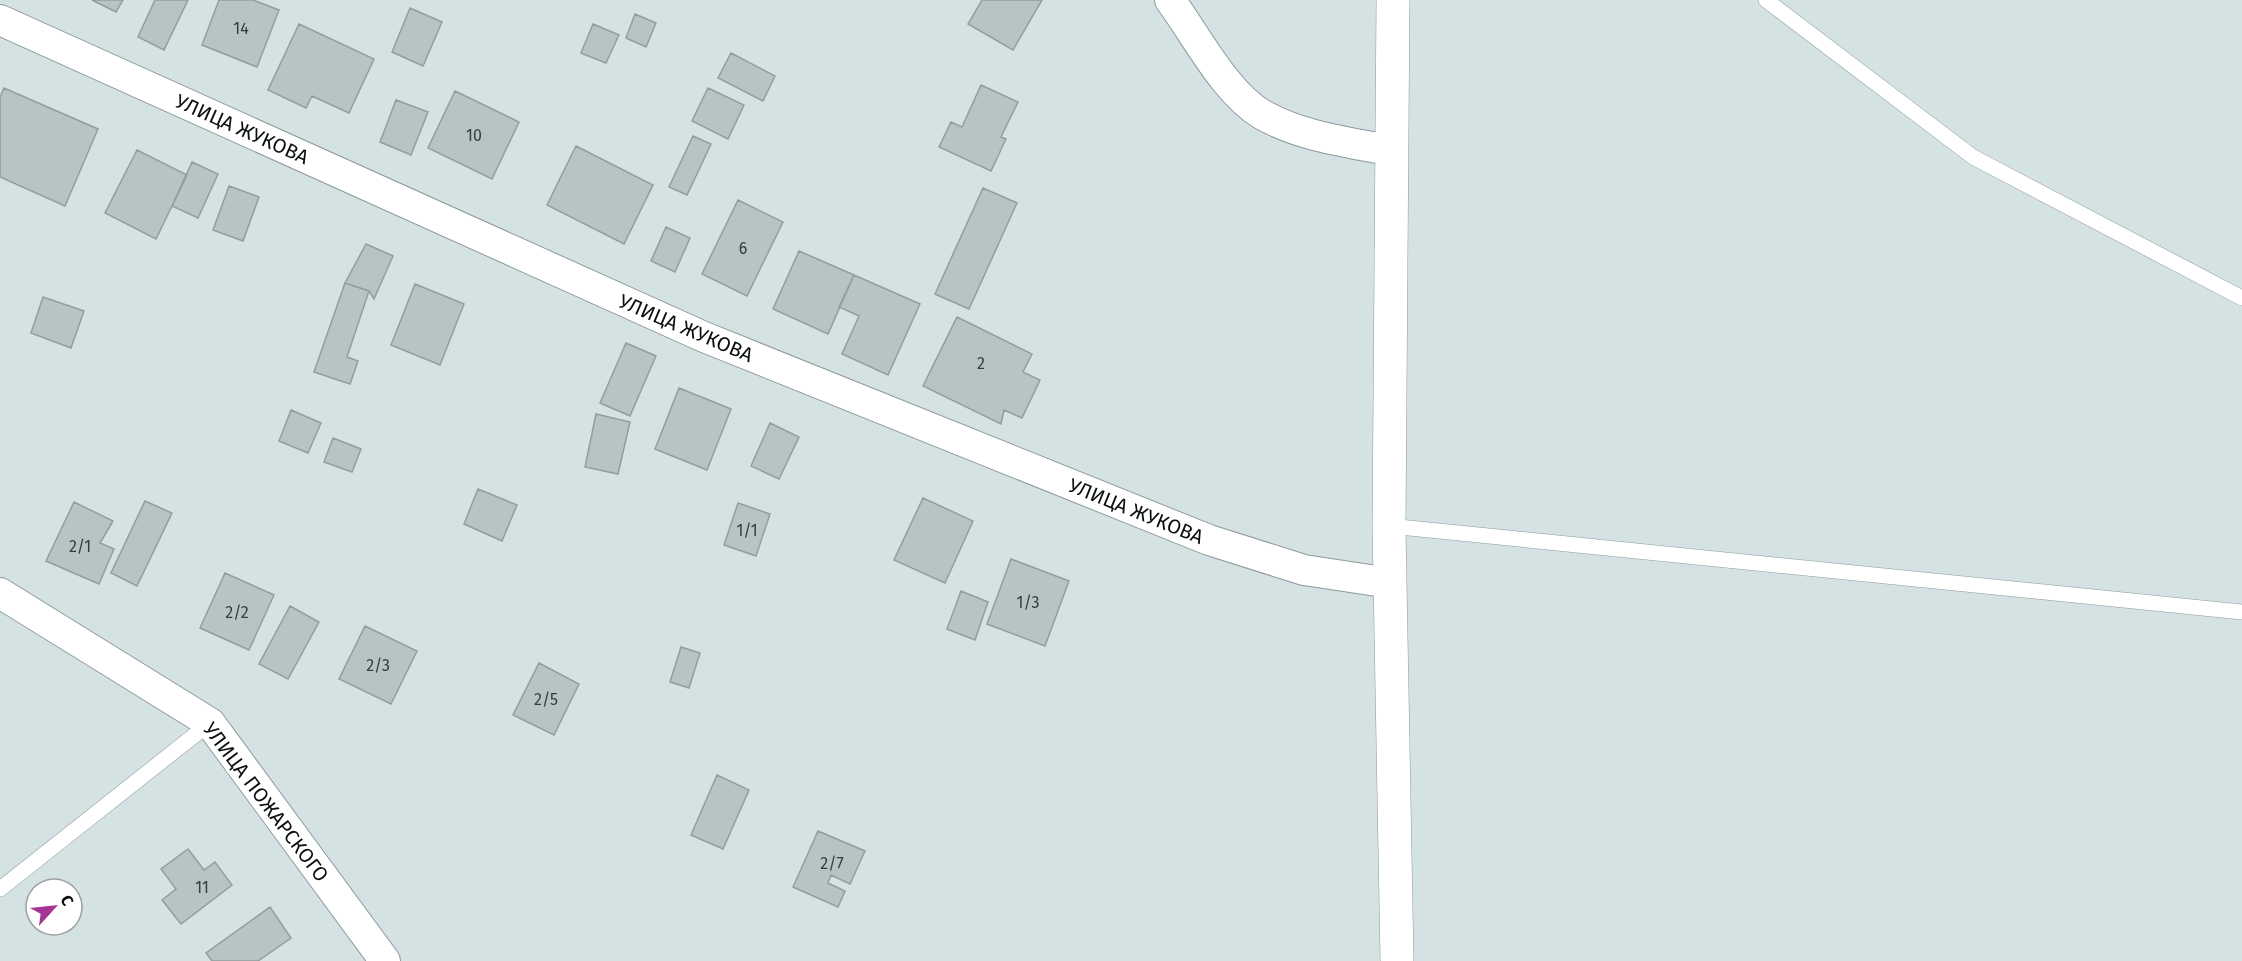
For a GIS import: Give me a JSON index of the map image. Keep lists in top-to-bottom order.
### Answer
{
  "streets": {
    "street": ["УЛИЦА ЖУКОВА", "УЛИЦА ПОЖАРСКОГО"]
  },
  "house_numbers": [
    "14",
    "10",
    "6",
    "2",
    "1/1",
    "2/1",
    "1/3",
    "2/2",
    "2/3",
    "2/5",
    "2/7",
    "11"
  ],
  "north": "top right"
}
